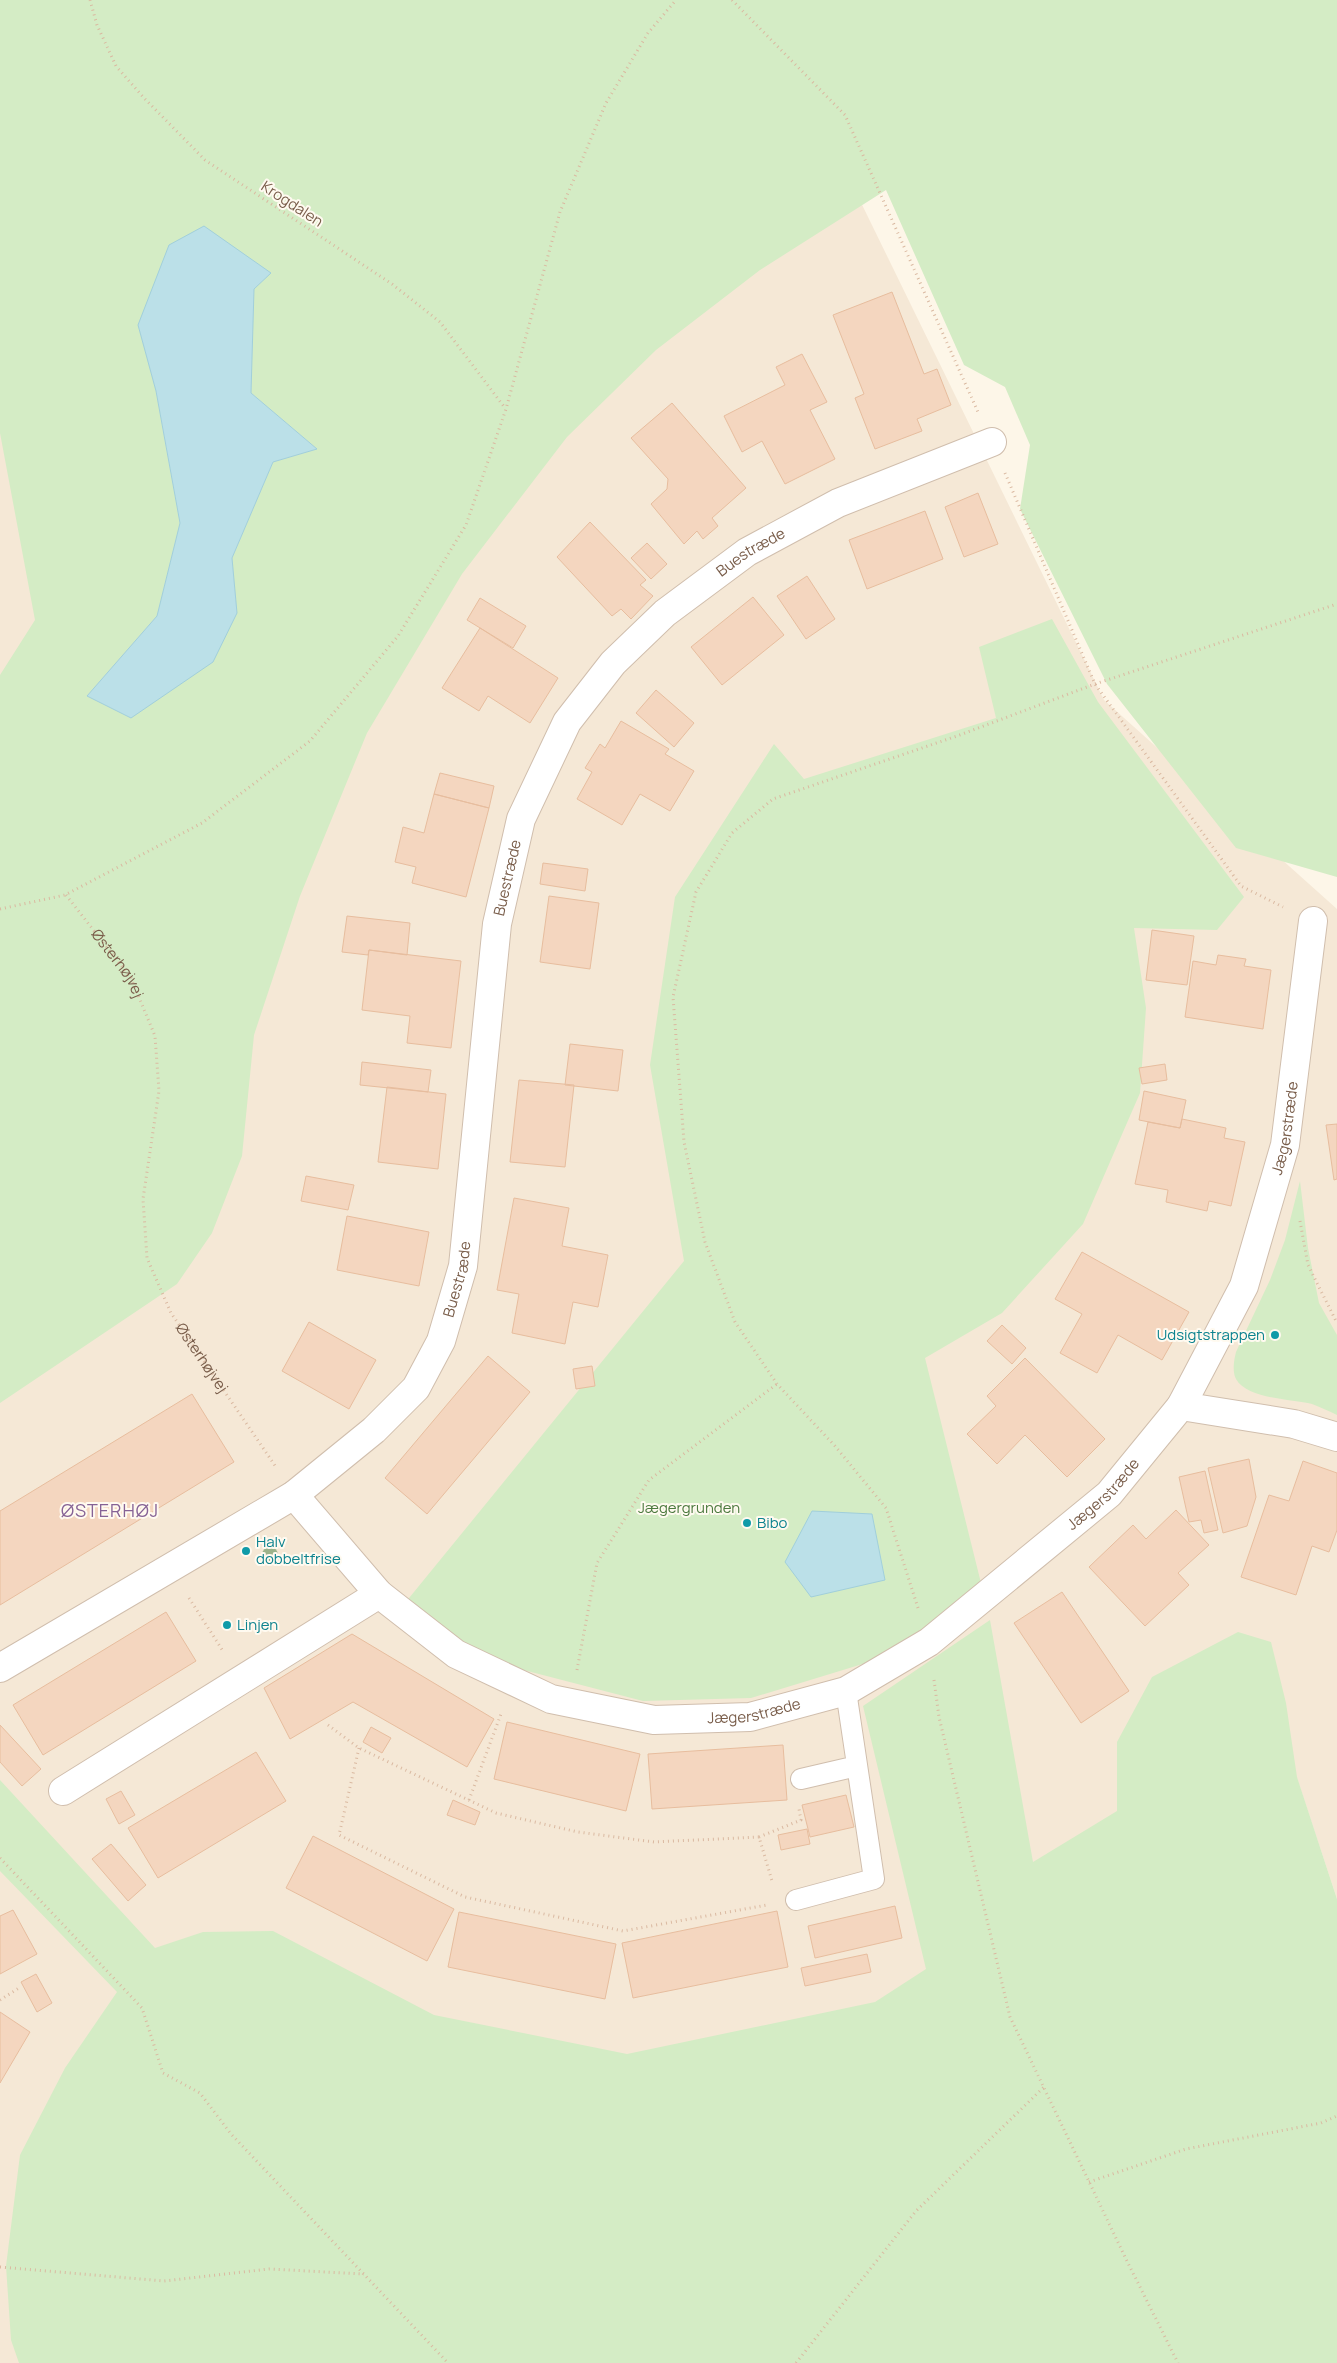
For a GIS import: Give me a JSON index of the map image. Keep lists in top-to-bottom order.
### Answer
{
  "streets": {
    "street": ["Buestræde", "Jægerstræde"],
    "path": ["Krogdalen", "Østerhøjvej"]
  },
  "crossings": [
    ["Buestræde", "Østerhøjvej"],
    ["Buestræde", "Jægerstræde"],
    ["Østerhøjvej", "Jægerstræde"]
  ],
  "districts": ["ØSTERHØJ"],
  "parks": ["Jægergrunden"],
  "places": [
    "Udsigtstrappen",
    "Bibo",
    "Halv dobbeltfrise",
    "Linjen"
  ]
}
